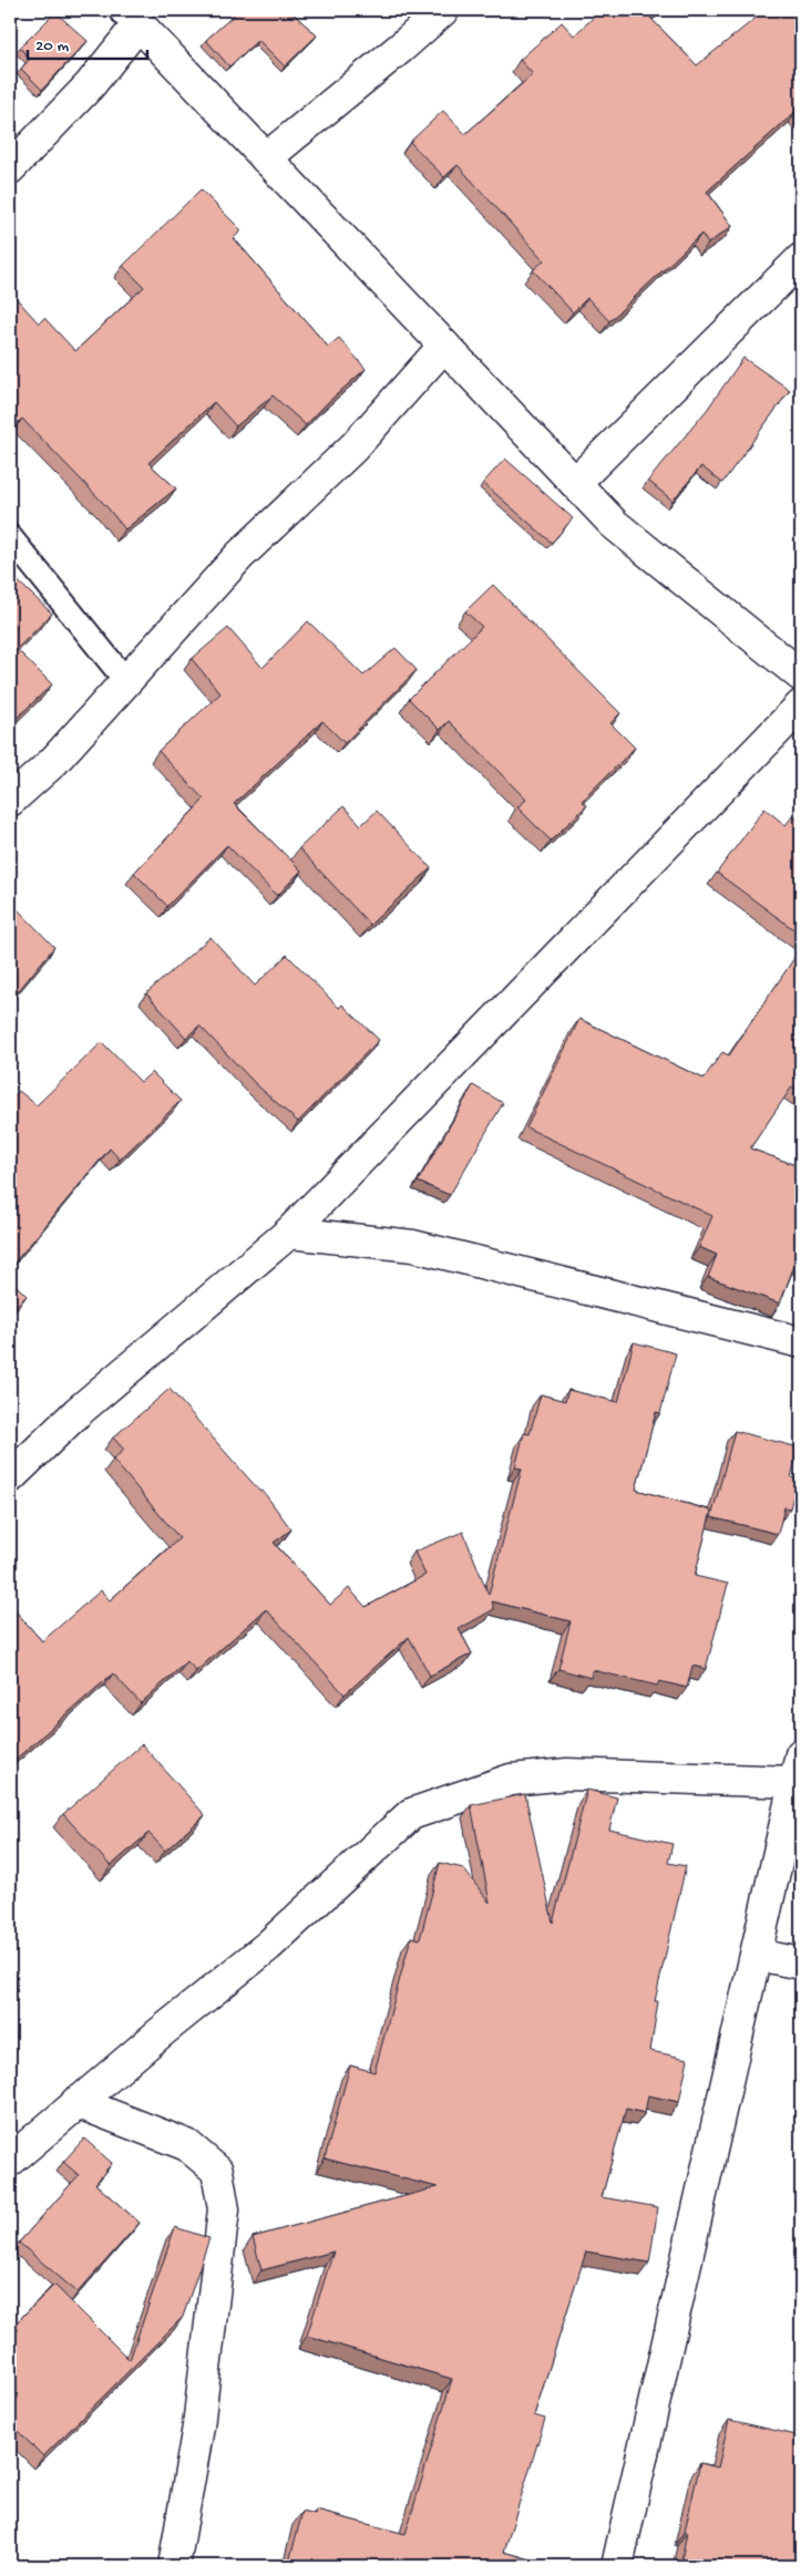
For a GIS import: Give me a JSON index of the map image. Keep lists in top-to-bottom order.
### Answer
{
  "scale_bar": "20 m"
}
